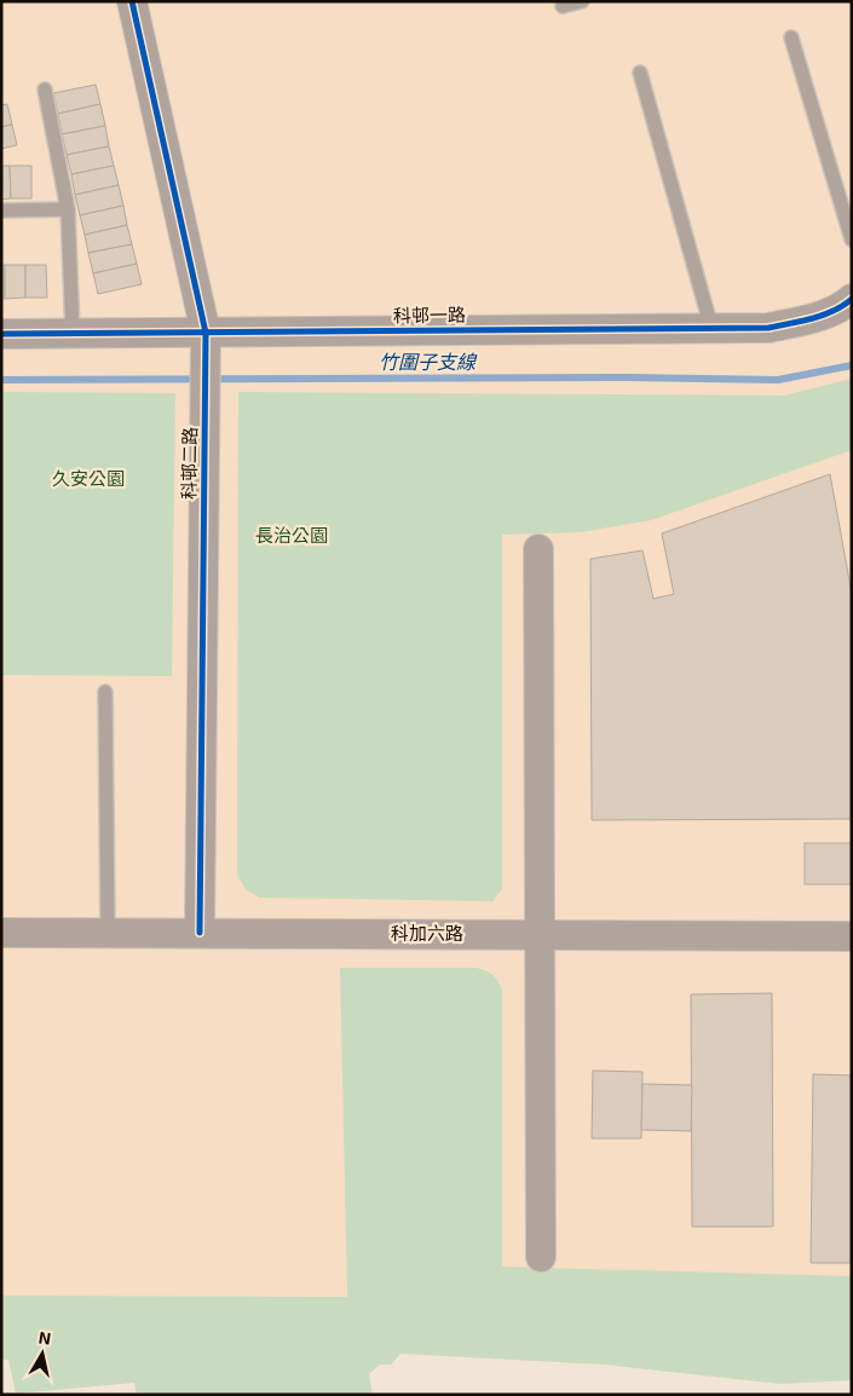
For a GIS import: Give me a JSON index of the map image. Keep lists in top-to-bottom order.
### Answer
{
  "streets": {
    "street": ["科邨一路", "科邨二路", "科加六路"]
  },
  "crossings": [
    ["科邨一路", "科邨二路"],
    ["科邨二路", "科加六路"]
  ],
  "water": ["竹圍子支線"],
  "parks": ["久安公園", "長治公園"],
  "north": "top"
}
